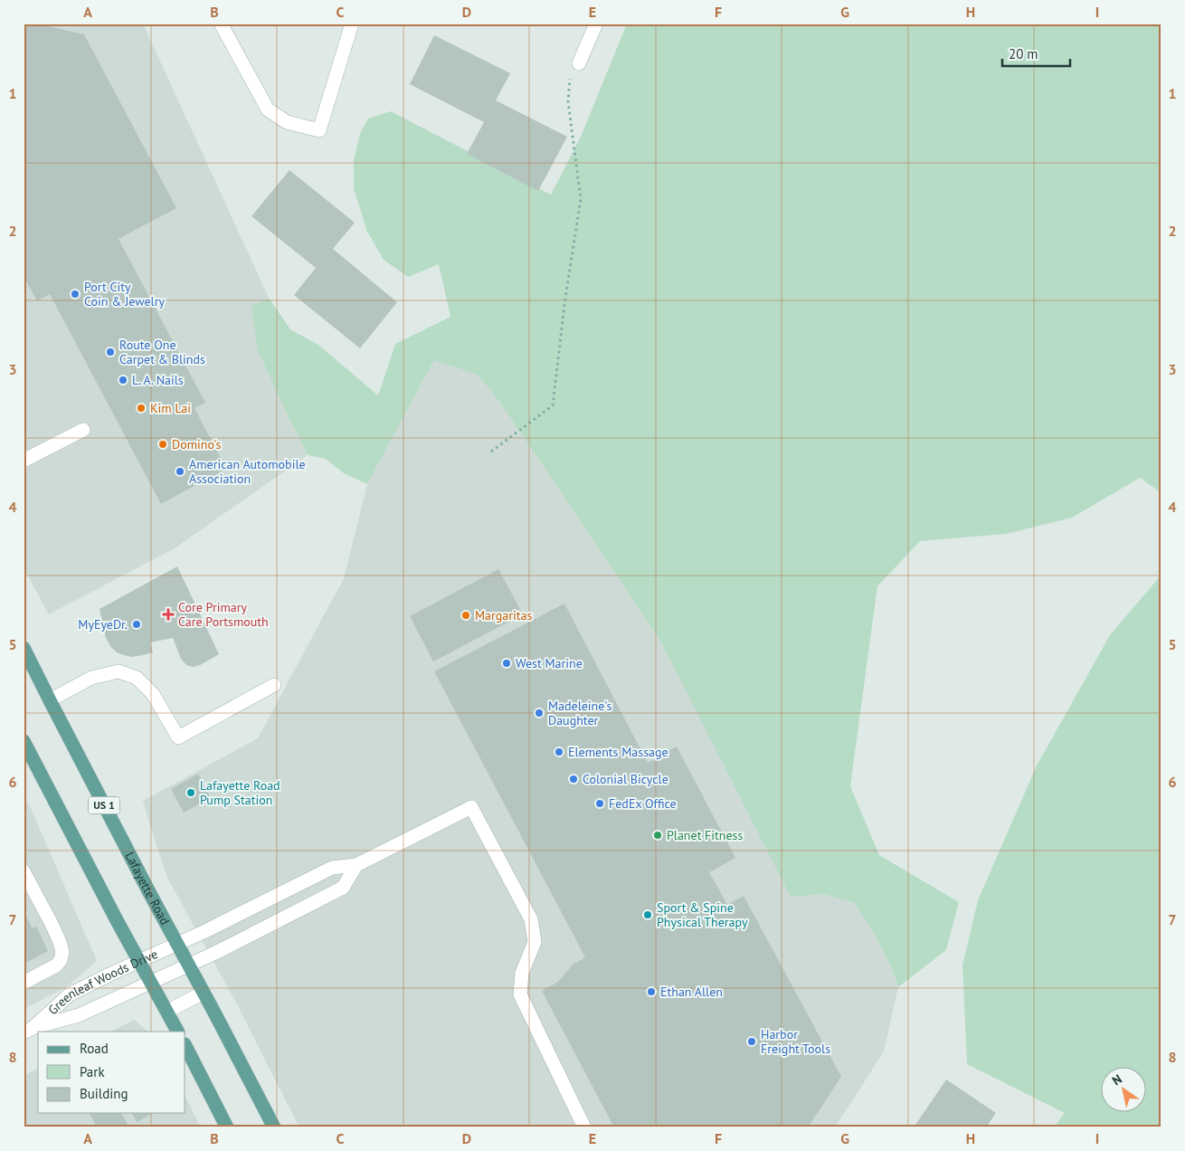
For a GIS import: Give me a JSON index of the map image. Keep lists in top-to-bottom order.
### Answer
{
  "streets": {
    "main road": ["US 1", "Lafayette Road"],
    "lane": ["Greenleaf Woods Drive"]
  },
  "crossings": [
    ["Lafayette Road", "Greenleaf Woods Drive"]
  ],
  "places": {
    "other": [
      "Port City Coin & Jewelry",
      "Route One Carpet & Blinds",
      "L. A. Nails",
      "Kim Lai",
      "Domino's",
      "American Automobile Association",
      "Margaritas",
      "MyEyeDr.",
      "West Marine",
      "Madeleine's Daughter",
      "Elements Massage",
      "Colonial Bicycle",
      "Lafayette Road Pump Station",
      "FedEx Office",
      "Planet Fitness",
      "Sport & Spine Physical Therapy",
      "Ethan Allen",
      "Harbor Freight Tools"
    ],
    "health": ["Core Primary Care Portsmouth"]
  },
  "legend": ["Road", "Park", "Building"],
  "scale_bar": "20 m",
  "north": "top left",
  "grid": {
    "columns": [
      "A",
      "B",
      "C",
      "D",
      "E",
      "F",
      "G",
      "H",
      "I"
    ],
    "rows": [
      "1",
      "2",
      "3",
      "4",
      "5",
      "6",
      "7",
      "8"
    ]
  }
}
